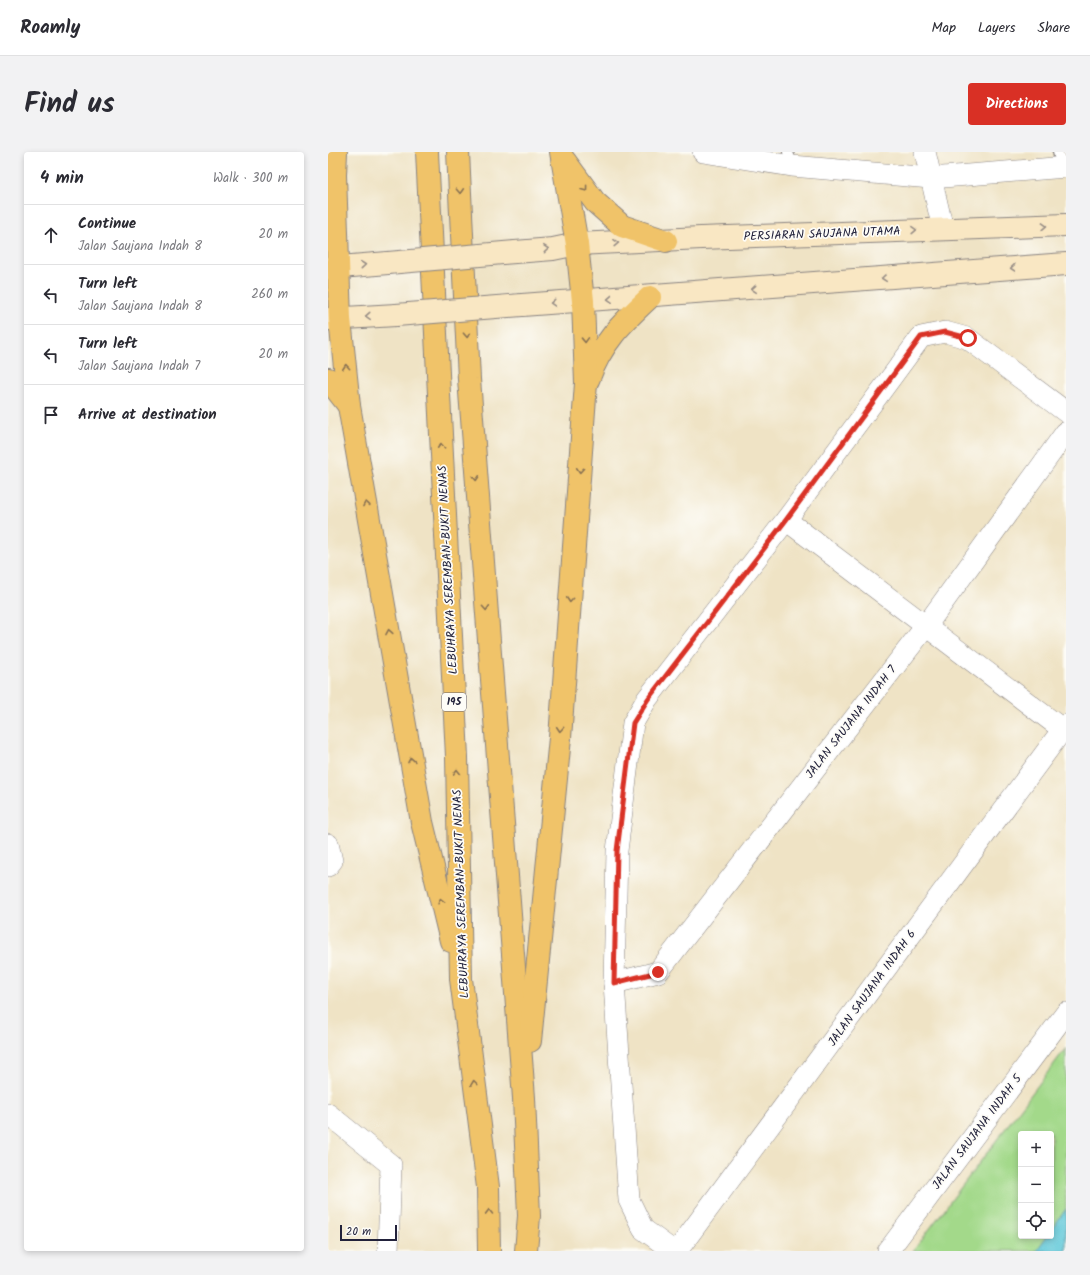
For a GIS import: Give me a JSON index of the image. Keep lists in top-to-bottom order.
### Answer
{
  "streets": {
    "highway": ["LEBUHRAYA SEREMBAN-BUKIT NENAS", "195"],
    "main road": ["PERSIARAN SAUJANA UTAMA"],
    "street": ["JALAN SAUJANA INDAH 7", "JALAN SAUJANA INDAH 6", "JALAN SAUJANA INDAH 5"]
  },
  "scale_bar": "20 m",
  "page": {
    "header": "Roamly",
    "nav": ["Map", "Layers", "Share"],
    "title": "Find us",
    "buttons": "Directions",
    "heading": ["4 min", "Walk · 300 m"],
    "list": [
      ["Continue", "Jalan Saujana Indah 8", "20 m"],
      ["Turn left", "Jalan Saujana Indah 8", "260 m"],
      ["Turn left", "Jalan Saujana Indah 7", "20 m"],
      "Arrive at destination"
    ],
    "map_buttons": ["+", "−"],
    "scale": "20 m"
  }
}
